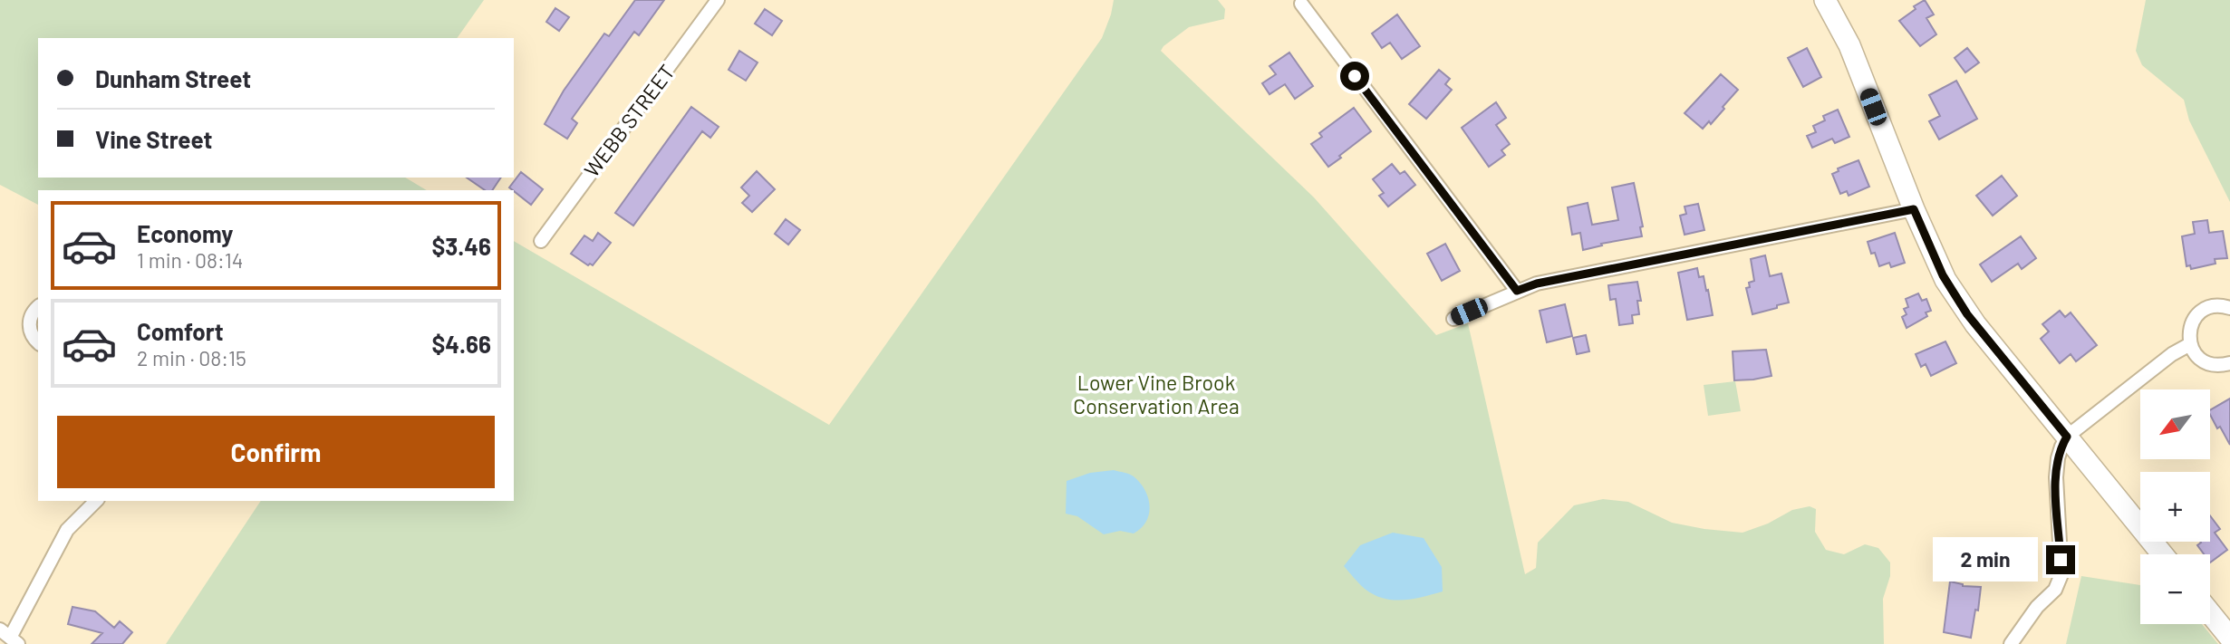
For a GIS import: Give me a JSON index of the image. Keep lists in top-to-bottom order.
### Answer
{
  "streets": {
    "street": ["WEBB STREET"]
  },
  "parks": ["Lower Vine Brook Conservation Area"],
  "north": "bottom left",
  "page": {
    "banner": ["Dunham Street", "Vine Street"],
    "list": [
      {
        "name": "Economy",
        "note": "1 min · 08:14",
        "value": "$3.46"
      },
      {
        "name": "Comfort",
        "note": "2 min · 08:15",
        "value": "$4.66"
      }
    ],
    "map_buttons": ["+", "−"],
    "buttons": "Confirm",
    "bubble": "2 min"
  }
}
